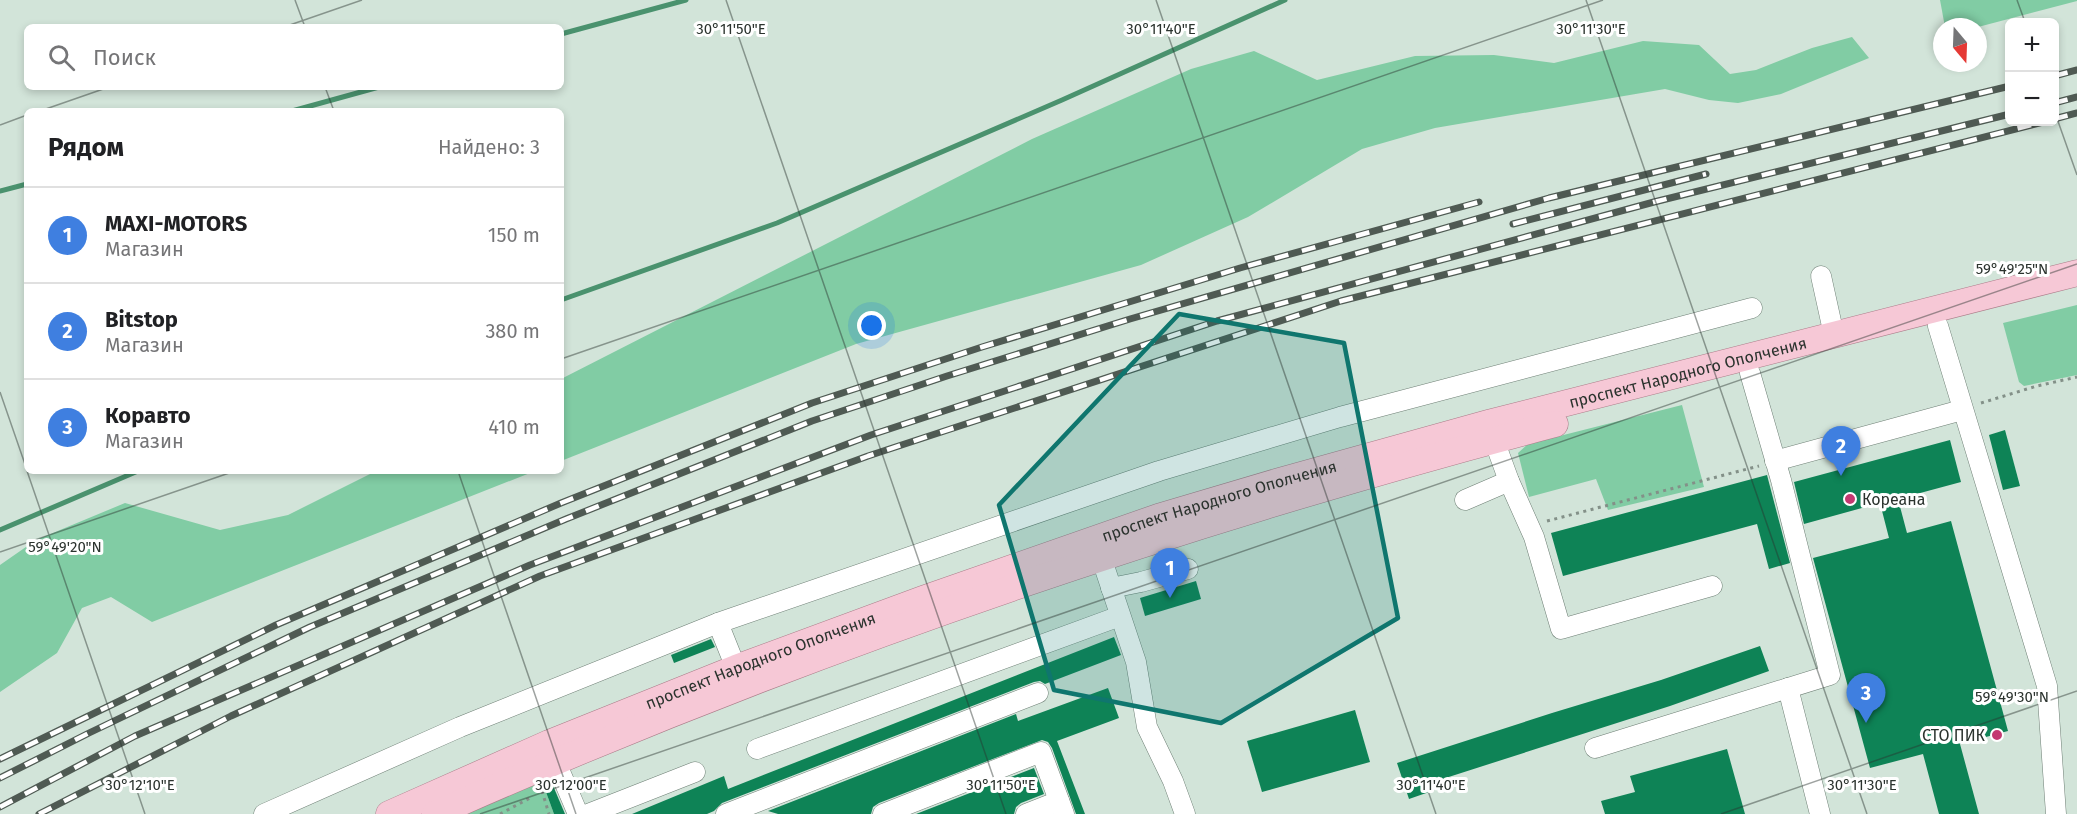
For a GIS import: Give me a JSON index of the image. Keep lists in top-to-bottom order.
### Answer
{
  "streets": {
    "main road": ["проспект Народного Ополчения"]
  },
  "places": ["Кореана", "СТО ПИК"],
  "north": "bottom",
  "page": {
    "map_buttons": ["+", "−"],
    "search": "Поиск",
    "heading": ["Рядом", "Найдено: 3"],
    "list": [
      {
        "mark": "1",
        "name": "MAXI-MOTORS",
        "note": "Магазин",
        "value": "150 m"
      },
      {
        "mark": "2",
        "name": "Bitstop",
        "note": "Магазин",
        "value": "380 m"
      },
      {
        "mark": "3",
        "name": "Коравто",
        "note": "Магазин",
        "value": "410 m"
      }
    ],
    "pins": ["2", "1", "3"]
  },
  "coordinates": [
    "30°11'50\"E",
    "30°11'40\"E",
    "30°11'30\"E",
    "59°49'25\"N",
    "59°49'20\"N",
    "59°49'30\"N",
    "30°12'10\"E",
    "30°12'00\"E"
  ]
}
